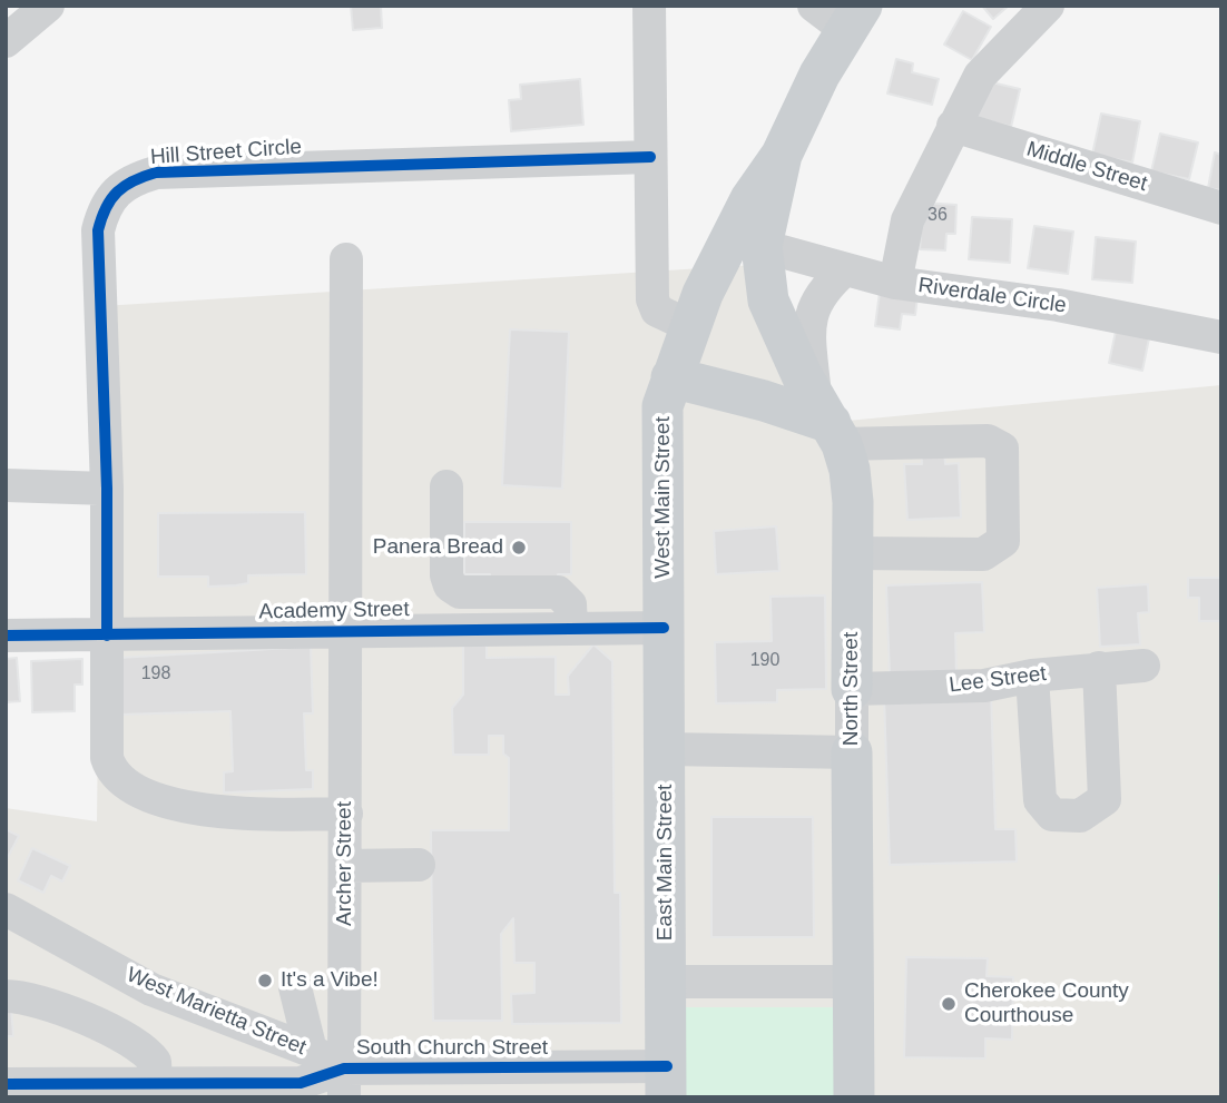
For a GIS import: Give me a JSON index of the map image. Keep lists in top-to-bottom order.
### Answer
{
  "streets": {
    "main road": ["West Main Street", "North Street", "East Main Street"],
    "street": [
      "Hill Street Circle",
      "Middle Street",
      "Riverdale Circle",
      "Academy Street",
      "Lee Street",
      "Archer Street",
      "West Marietta Street",
      "South Church Street"
    ]
  },
  "crossings": [
    ["Hill Street Circle", "Academy Street"],
    ["Hill Street Circle", "Archer Street"],
    ["Middle Street", "Riverdale Circle"],
    ["West Main Street", "Academy Street"],
    ["West Main Street", "North Street"],
    ["West Main Street", "East Main Street"],
    ["Academy Street", "East Main Street"],
    ["Academy Street", "Archer Street"],
    ["Lee Street", "North Street"],
    ["East Main Street", "South Church Street"],
    ["Archer Street", "West Marietta Street"],
    ["Archer Street", "South Church Street"],
    ["West Marietta Street", "South Church Street"]
  ],
  "places": ["Panera Bread", "It's a Vibe!", "Cherokee County Courthouse"],
  "house_numbers": ["36", "190", "198"]
}
